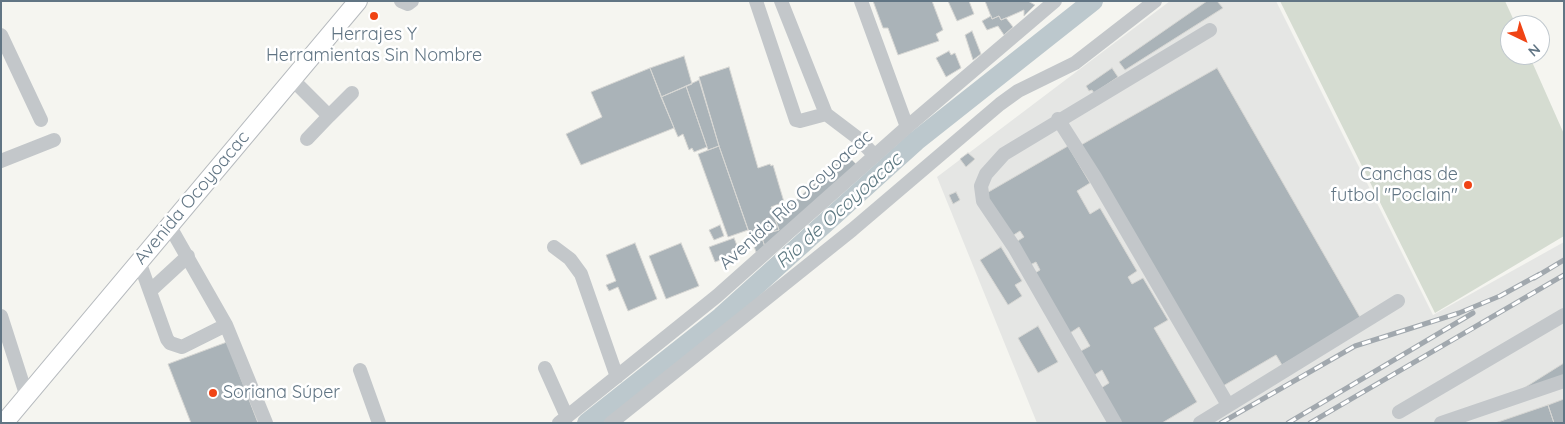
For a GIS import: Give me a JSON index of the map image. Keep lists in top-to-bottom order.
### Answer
{
  "streets": {
    "main road": ["Avenida Ocoyoacac"],
    "street": ["Avenida Río Ocoyoacac"]
  },
  "water": ["Rio de Ocoyoacac"],
  "places": ["Herrajes Y Herramientas Sin Nombre", "Canchas de futbol \"Poclain\"", "Soriana Súper"],
  "north": "bottom right"
}
